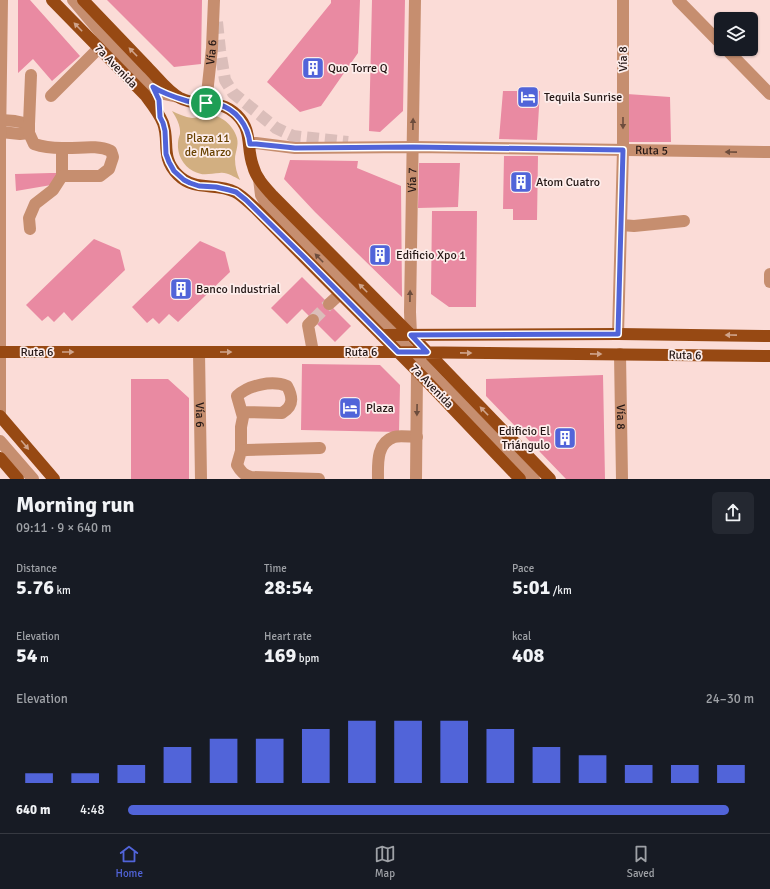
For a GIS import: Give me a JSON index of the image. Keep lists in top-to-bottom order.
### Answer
{
  "streets": {
    "main road": ["7a Avenida", "Ruta 6"],
    "street": [
      "Vía 6",
      "Vía 8",
      "Ruta 5",
      "Vía 7"
    ]
  },
  "crossings": [
    ["Vía 6", "7a Avenida"],
    ["Vía 6", "Ruta 6"],
    ["Vía 8", "Ruta 5"],
    ["Vía 8", "Ruta 6"],
    ["7a Avenida", "Ruta 5"],
    ["7a Avenida", "Vía 7"],
    ["7a Avenida", "Ruta 6"],
    ["Ruta 5", "Vía 7"],
    ["Vía 7", "Ruta 6"]
  ],
  "one_way": ["Vía 7"],
  "parks": ["Plaza 11 de Marzo"],
  "places": {
    "building": [
      "Quo Torre Q",
      "Atom Cuatro",
      "Edificio Xpo 1",
      "Banco Industrial",
      "Edificio El Triángulo"
    ],
    "hotel": ["Tequila Sunrise", "Plaza"]
  },
  "page": {
    "heading": ["Morning run", "09:11 · 9 × 640 m"],
    "stats": [
      ["Distance", "5.76 km"],
      ["Time", "28:54"],
      ["Pace", "5:01 /km"],
      ["Elevation", "54 m"],
      ["Heart rate", "169 bpm"],
      ["kcal", "408"]
    ],
    "chart": ["Elevation", "24–30 m"],
    "list": [
      {
        "name": "640 m",
        "note": "4:48"
      }
    ],
    "tabs": ["Home", "Map", "Saved"]
  }
}
